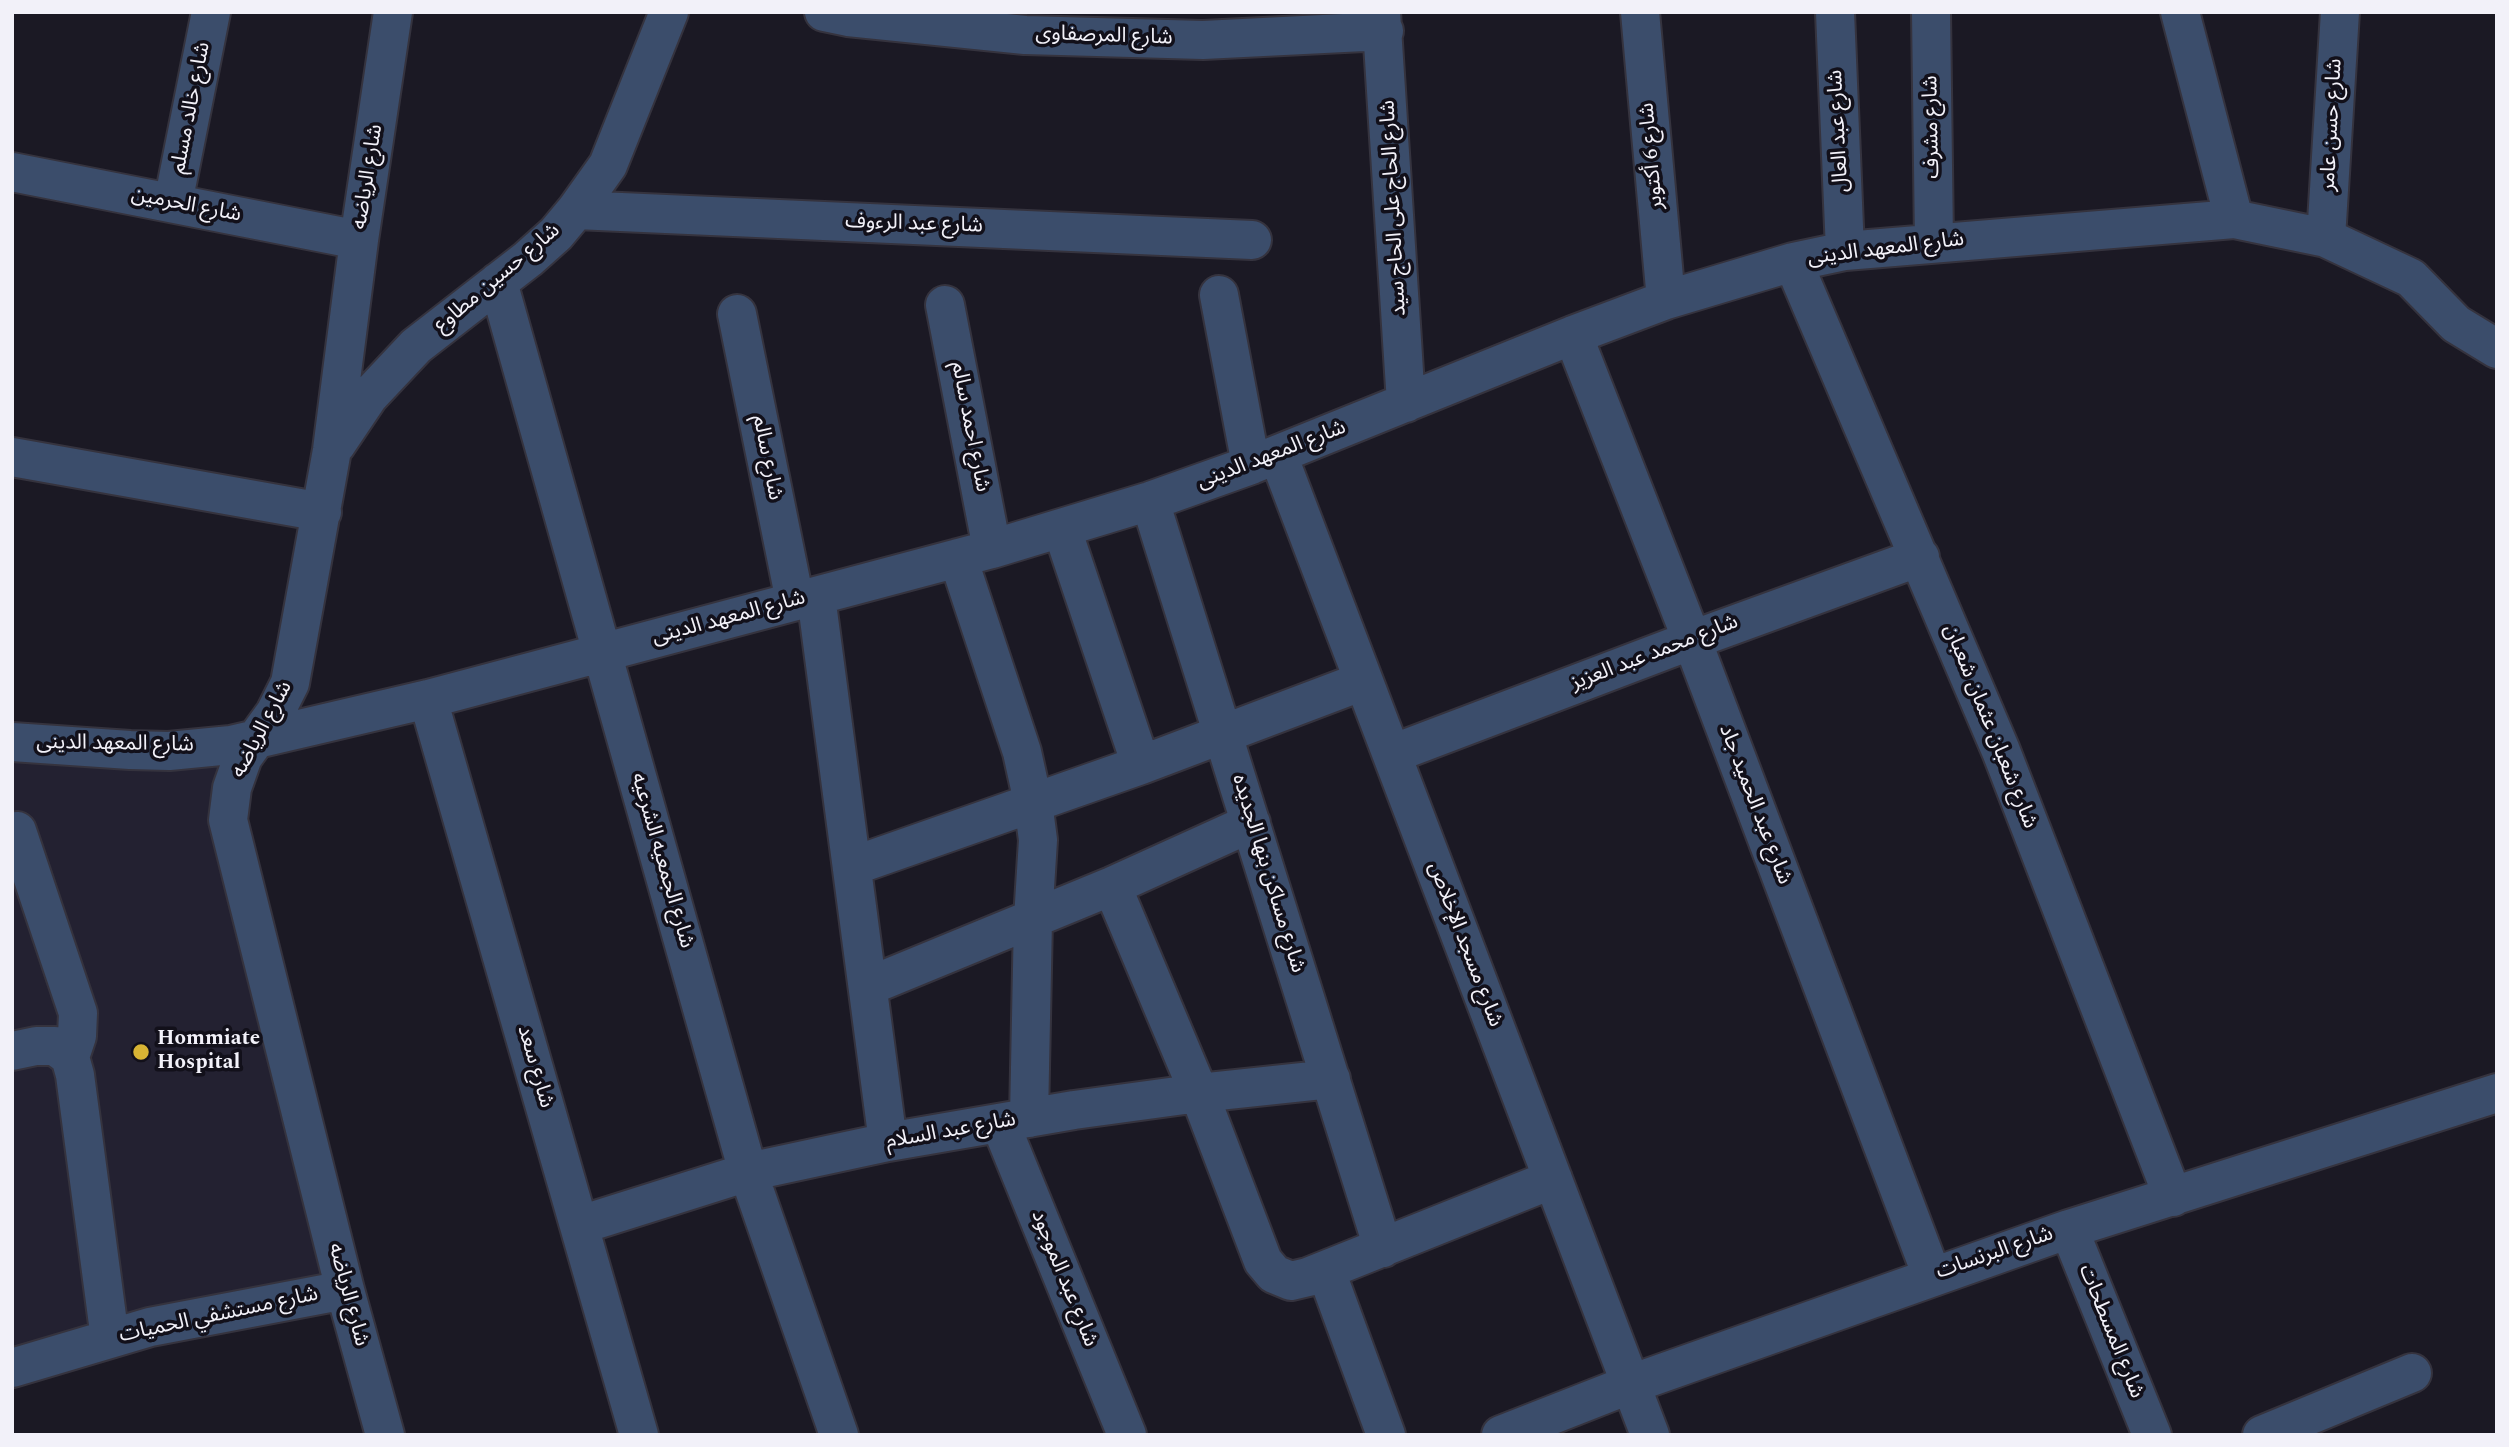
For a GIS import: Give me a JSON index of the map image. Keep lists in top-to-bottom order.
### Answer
{
  "streets": {
    "street": [
      "شارع المرصفاوى",
      "شارع خالد مسلم",
      "شارع حسن عامر",
      "شارع مشرف",
      "شارع عبد العال",
      "شارع 6 أكتوبر",
      "شارع الرياضه",
      "شارع الحرمين",
      "شارع الحاج على الحاج سيد",
      "شارع عبد الرءوف",
      "شارع المعهد الدينى",
      "شارع حسين مطاوع",
      "شارع احمد سالم",
      "شارع سالم",
      "شارع محمد عبد العزيز",
      "شارع شعبان عثمان شعبان",
      "شارع عبد الحميد جاد",
      "شارع الجمعيه الشرعيه",
      "شارع مساكن بنها الجديده",
      "شارع مسجد الإخلاص",
      "شارع سعد",
      "شارع عبد السلام",
      "شارع البرنسات",
      "شارع عبد الموجود",
      "شارع مستشفي الحميات",
      "شارع المسطحات"
    ]
  },
  "crossings": [
    ["شارع المرصفاوى", "شارع الحاج على الحاج سيد"],
    ["شارع خالد مسلم", "شارع الحرمين"],
    ["شارع حسن عامر", "شارع المعهد الدينى"],
    ["شارع مشرف", "شارع المعهد الدينى"],
    ["شارع عبد العال", "شارع المعهد الدينى"],
    ["شارع 6 أكتوبر", "شارع المعهد الدينى"],
    ["شارع الرياضه", "شارع الحرمين"],
    ["شارع الرياضه", "شارع المعهد الدينى"],
    ["شارع الرياضه", "شارع حسين مطاوع"],
    ["شارع الرياضه", "شارع مستشفي الحميات"],
    ["شارع الحاج على الحاج سيد", "شارع المعهد الدينى"],
    ["شارع عبد الرءوف", "شارع حسين مطاوع"],
    ["شارع المعهد الدينى", "شارع احمد سالم"],
    ["شارع المعهد الدينى", "شارع سالم"],
    ["شارع المعهد الدينى", "شارع شعبان عثمان شعبان"],
    ["شارع المعهد الدينى", "شارع عبد الحميد جاد"],
    ["شارع المعهد الدينى", "شارع الجمعيه الشرعيه"],
    ["شارع المعهد الدينى", "شارع مساكن بنها الجديده"],
    ["شارع المعهد الدينى", "شارع مسجد الإخلاص"],
    ["شارع المعهد الدينى", "شارع سعد"],
    ["شارع حسين مطاوع", "شارع الجمعيه الشرعيه"],
    ["شارع احمد سالم", "شارع عبد السلام"],
    ["شارع احمد سالم", "شارع عبد الموجود"],
    ["شارع سالم", "شارع عبد السلام"],
    ["شارع محمد عبد العزيز", "شارع شعبان عثمان شعبان"],
    ["شارع محمد عبد العزيز", "شارع عبد الحميد جاد"],
    ["شارع محمد عبد العزيز", "شارع مسجد الإخلاص"],
    ["شارع شعبان عثمان شعبان", "شارع البرنسات"],
    ["شارع عبد الحميد جاد", "شارع البرنسات"],
    ["شارع الجمعيه الشرعيه", "شارع عبد السلام"],
    ["شارع مساكن بنها الجديده", "شارع عبد السلام"],
    ["شارع مسجد الإخلاص", "شارع البرنسات"],
    ["شارع سعد", "شارع عبد السلام"],
    ["شارع عبد السلام", "شارع عبد الموجود"],
    ["شارع البرنسات", "شارع المسطحات"]
  ],
  "places": ["Hommiate Hospital"]
}
